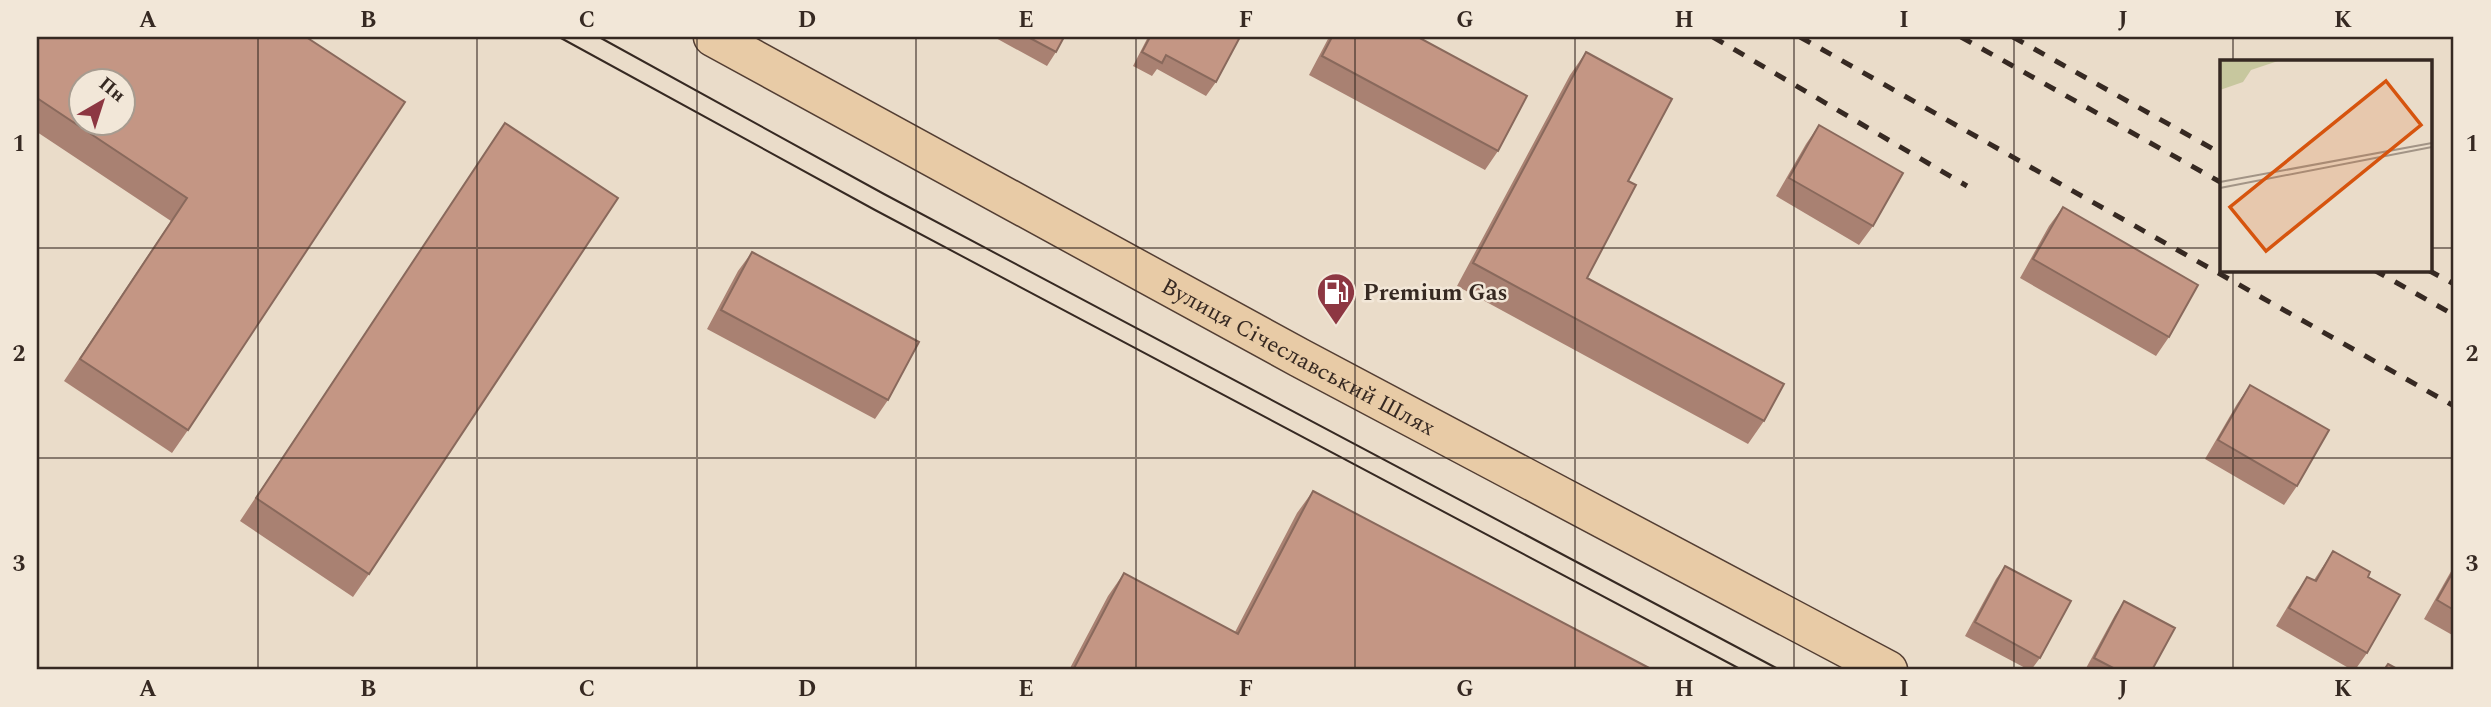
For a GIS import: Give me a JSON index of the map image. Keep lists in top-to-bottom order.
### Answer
{
  "streets": {
    "main road": ["Вулиця Січеславський Шлях"]
  },
  "places": {
    "fuel station": ["Premium Gas"]
  },
  "north": "top right",
  "grid": {
    "columns": [
      "A",
      "B",
      "C",
      "D",
      "E",
      "F",
      "G",
      "H",
      "I",
      "J",
      "K"
    ],
    "rows": ["1", "2", "3"]
  }
}
